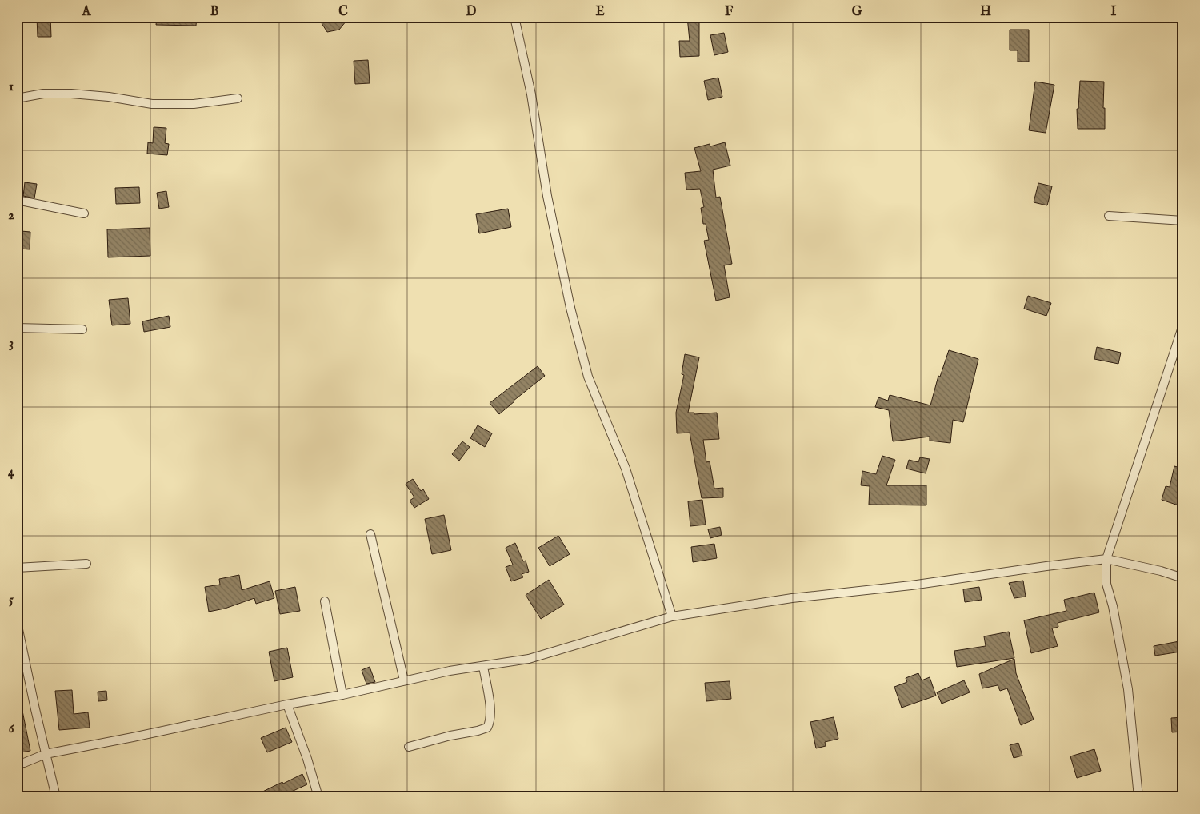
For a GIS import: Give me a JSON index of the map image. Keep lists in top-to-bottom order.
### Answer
{
  "grid": {
    "columns": [
      "A",
      "B",
      "C",
      "D",
      "E",
      "F",
      "G",
      "H",
      "I"
    ],
    "rows": [
      "1",
      "2",
      "3",
      "4",
      "5",
      "6"
    ]
  }
}
